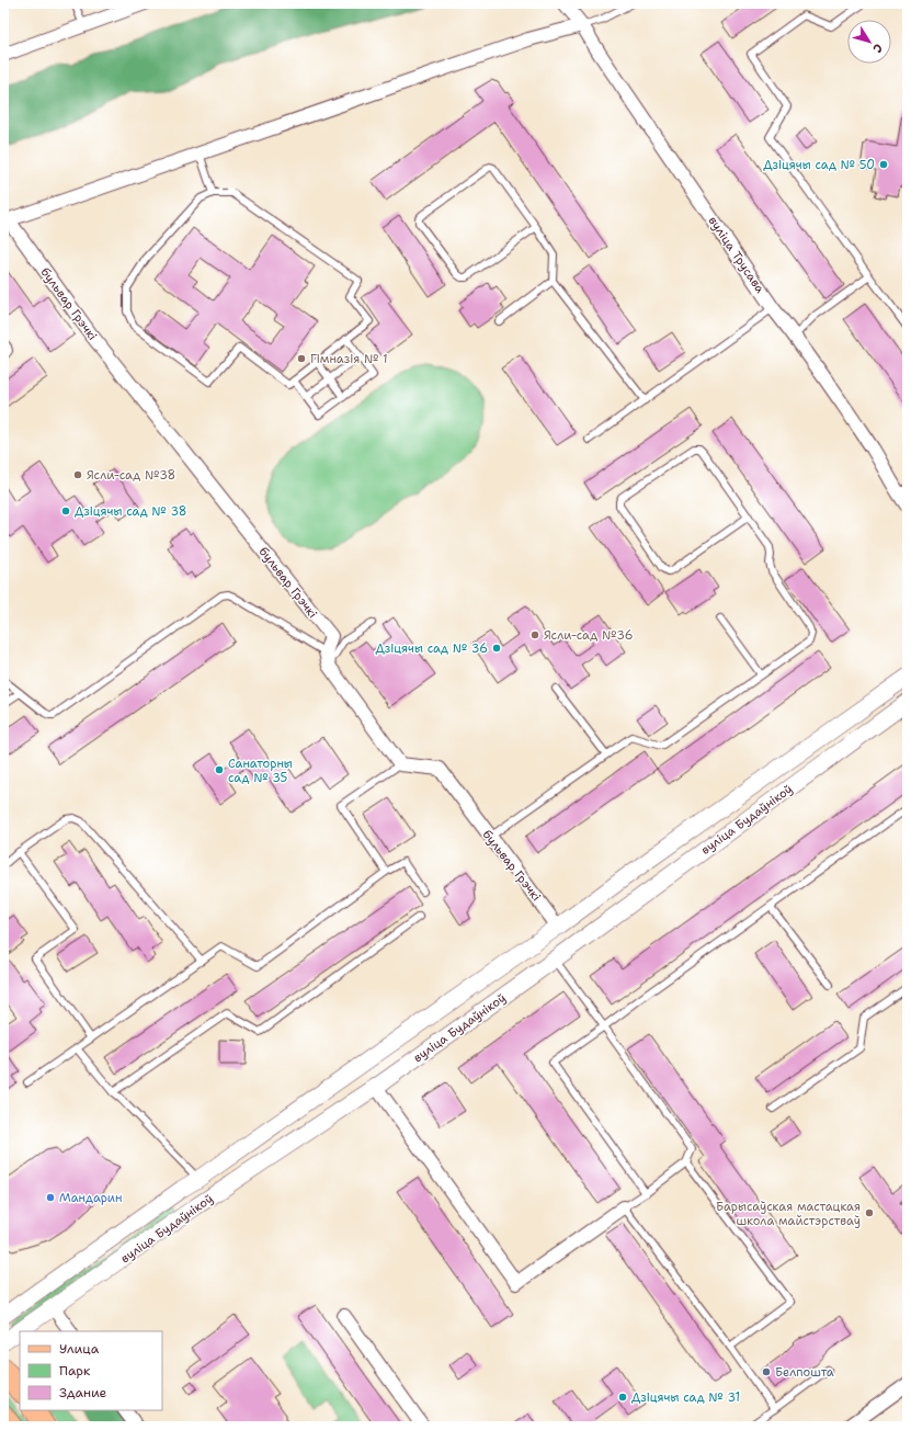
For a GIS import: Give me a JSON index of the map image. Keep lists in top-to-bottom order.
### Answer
{
  "streets": {
    "street": ["вуліца Трусава", "бульвар Грэчкі", "вуліца Будаўнікоў"]
  },
  "crossings": [
    ["бульвар Грэчкі", "вуліца Будаўнікоў"]
  ],
  "places": [
    "Дзіцячы сад № 50",
    "Гімназія № 1",
    "Ясли-сад №38",
    "Дзіцячы сад № 38",
    "Ясли-сад №36",
    "Дзіцячы сад № 36",
    "Санаторны сад № 35",
    "Мандарин",
    "Барысаўская мастацкая школа майстэрстваў",
    "Белпошта",
    "Дзіцячы сад № 31"
  ],
  "legend": ["Улица", "Парк", "Здание"],
  "north": "bottom right"
}
